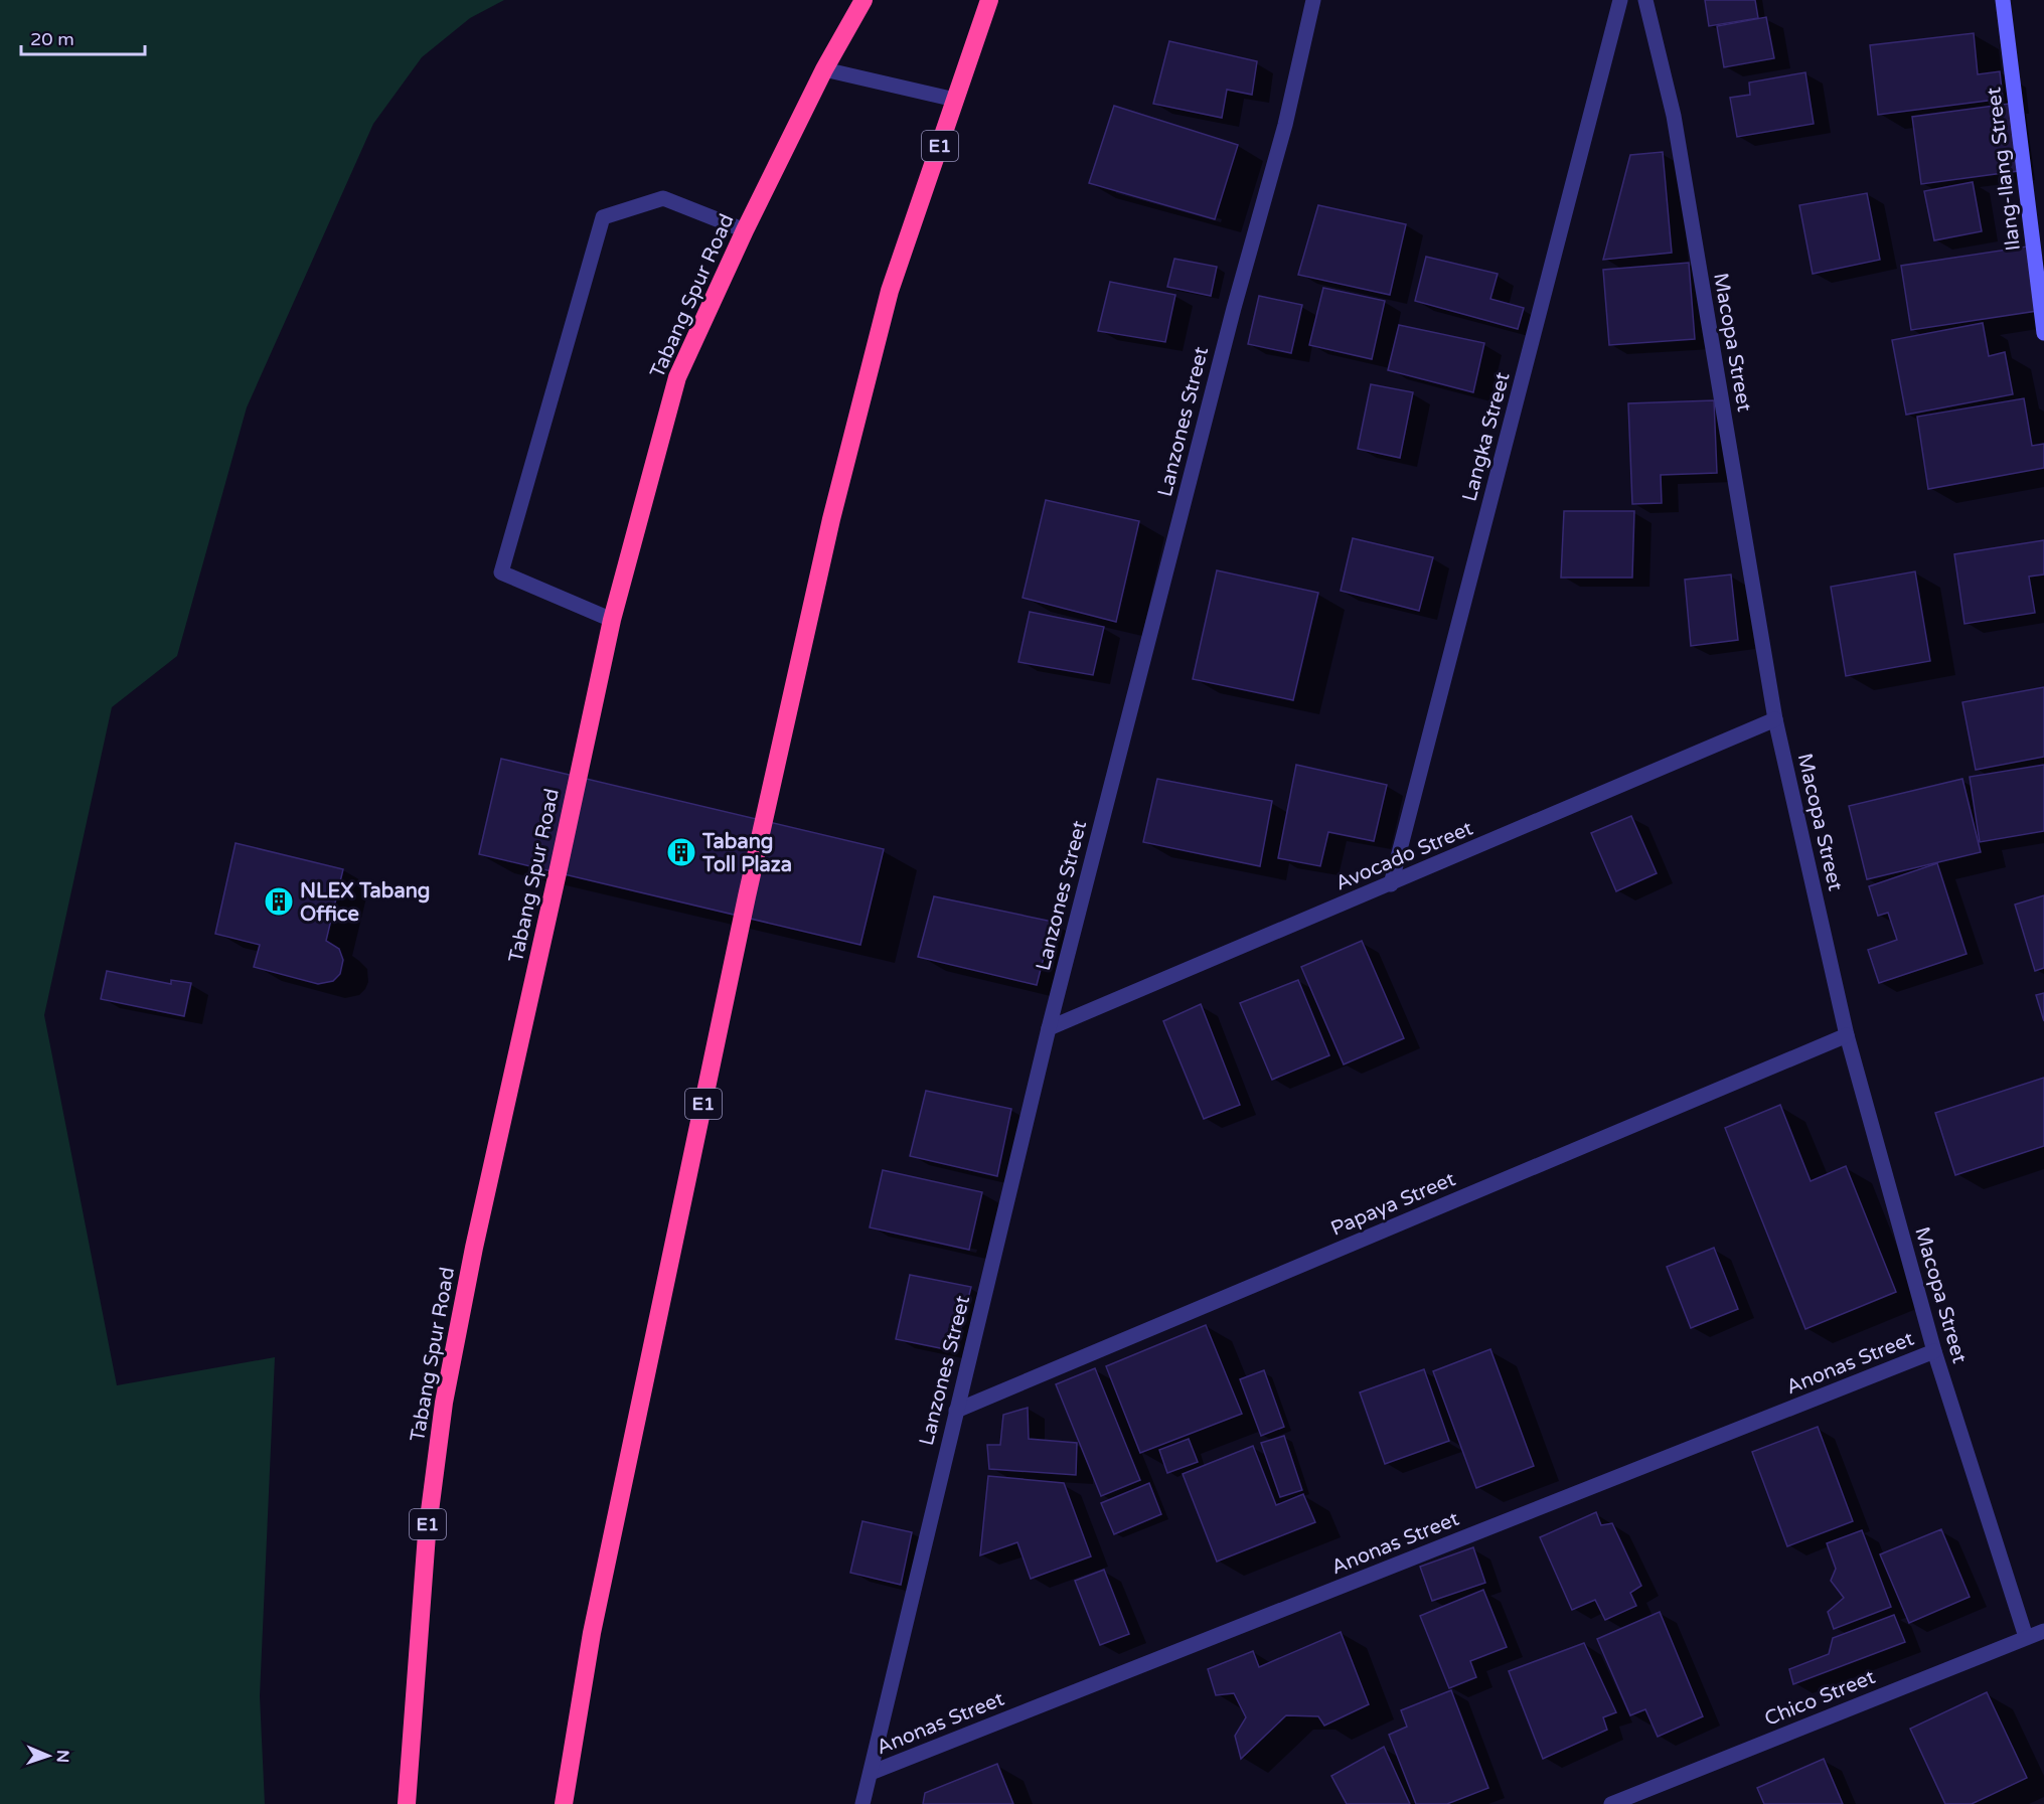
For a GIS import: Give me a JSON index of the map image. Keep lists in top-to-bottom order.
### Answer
{
  "streets": {
    "highway": ["E1", "Tabang Spur Road"],
    "street": [
      "Ilang-Ilang Street",
      "Macopa Street",
      "Lanzones Street",
      "Langka Street",
      "Avocado Street",
      "Papaya Street",
      "Anonas Street",
      "Chico Street"
    ]
  },
  "crossings": [
    ["Macopa Street", "Avocado Street"],
    ["Macopa Street", "Papaya Street"],
    ["Macopa Street", "Anonas Street"],
    ["Macopa Street", "Chico Street"],
    ["Lanzones Street", "Avocado Street"],
    ["Lanzones Street", "Papaya Street"],
    ["Lanzones Street", "Anonas Street"],
    ["Langka Street", "Avocado Street"]
  ],
  "places": {
    "building": ["Tabang Toll Plaza", "NLEX Tabang Office"]
  },
  "scale_bar": "20 m",
  "north": "right"
}
